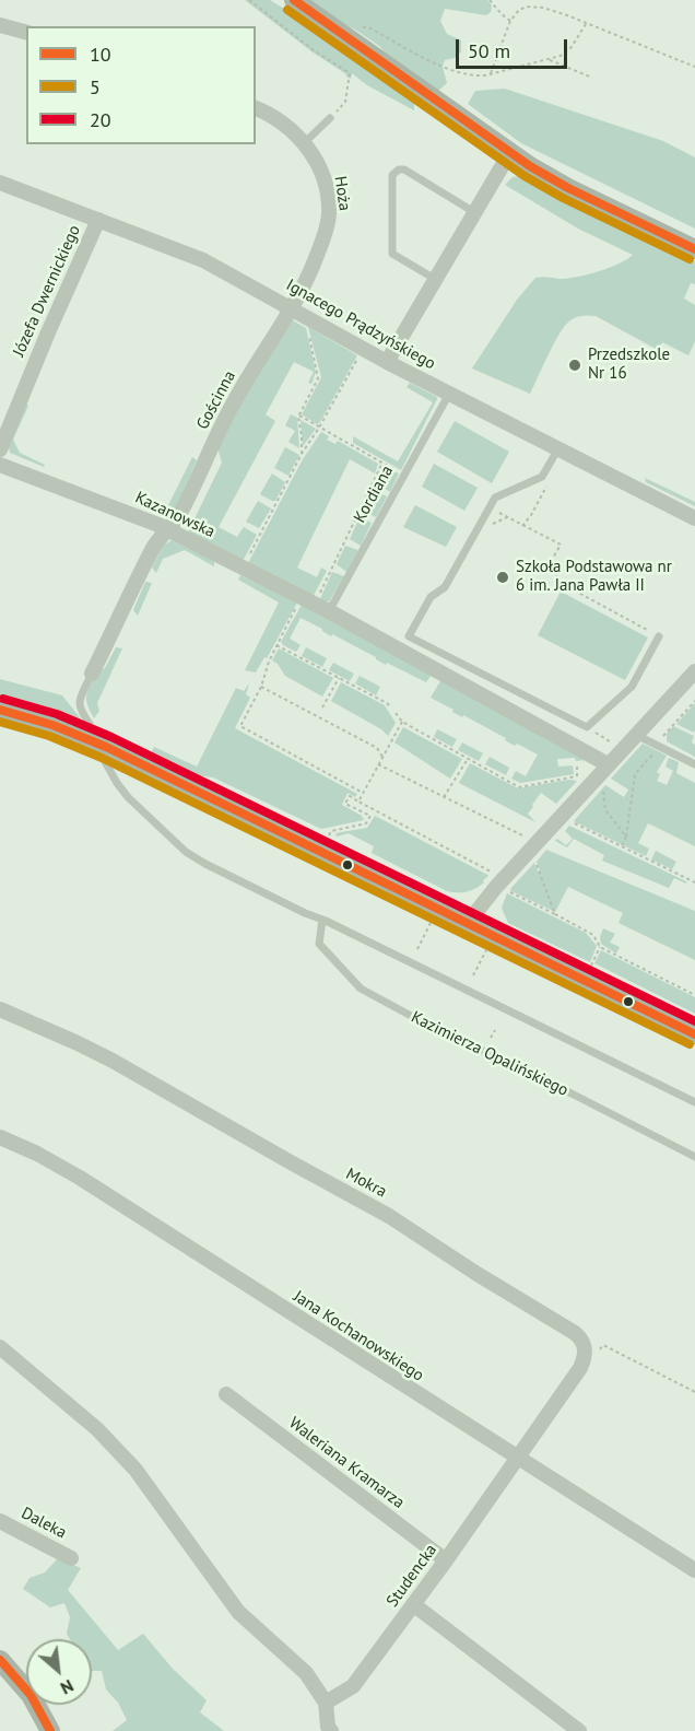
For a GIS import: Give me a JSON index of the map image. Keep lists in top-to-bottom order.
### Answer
{
  "streets": {
    "street": [
      "Hoża",
      "Józefa Dwernickiego",
      "Ignacego Prądzyńskiego",
      "Gościnna",
      "Kazanowska",
      "Mokra",
      "Jana Kochanowskiego",
      "Waleriana Kramarza",
      "Daleka",
      "Studencka"
    ],
    "lane": ["Kordiana", "Kazimierza Opalińskiego"]
  },
  "crossings": [
    ["Hoża", "Ignacego Prądzyńskiego"],
    ["Hoża", "Gościnna"],
    ["Józefa Dwernickiego", "Ignacego Prądzyńskiego"],
    ["Ignacego Prądzyńskiego", "Gościnna"],
    ["Ignacego Prądzyńskiego", "Kordiana"],
    ["Gościnna", "Kazanowska"],
    ["Kordiana", "Kazanowska"],
    ["Mokra", "Jana Kochanowskiego"],
    ["Mokra", "Studencka"],
    ["Jana Kochanowskiego", "Studencka"],
    ["Waleriana Kramarza", "Studencka"]
  ],
  "places": ["Przedszkole Nr 16", "Szkoła Podstawowa nr 6 im. Jana Pawła II"],
  "lines": ["transit line 10", "transit line 5", "transit line 20"],
  "legend": ["10", "5", "20"],
  "scale_bar": "50 m",
  "north": "bottom right"
}
